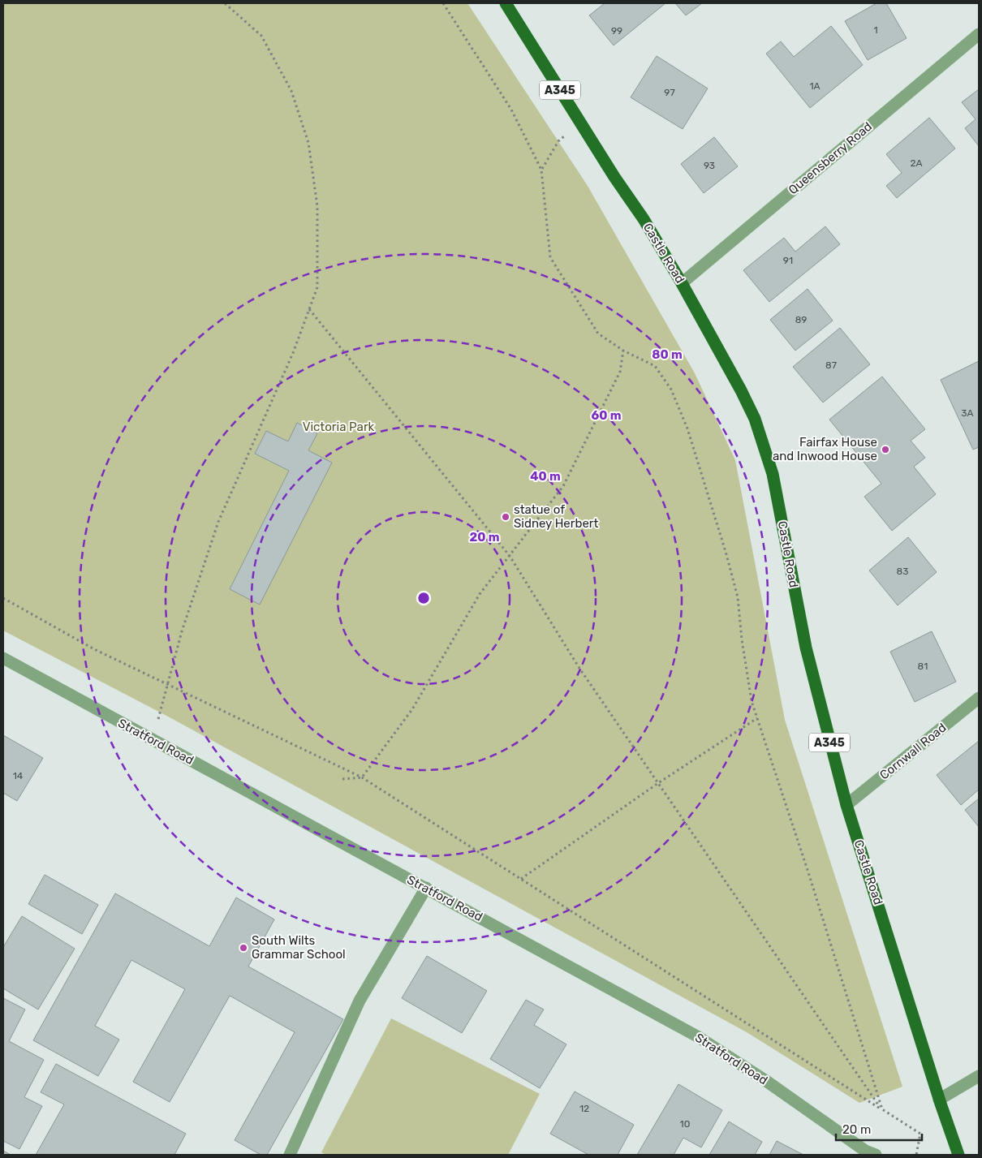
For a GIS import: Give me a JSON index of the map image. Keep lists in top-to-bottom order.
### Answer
{
  "streets": {
    "main road": ["A345", "Castle Road"],
    "street": ["Queensberry Road", "Stratford Road", "Cornwall Road"]
  },
  "crossings": [
    ["Queensberry Road", "Castle Road"],
    ["Castle Road", "Cornwall Road"]
  ],
  "parks": ["Victoria Park"],
  "places": ["Fairfax House and Inwood House", "statue of Sidney Herbert", "South Wilts Grammar School"],
  "house_numbers": [
    "1",
    "99",
    "1A",
    "97",
    "2A",
    "93",
    "91",
    "89",
    "87",
    "3A",
    "83",
    "81",
    "14",
    "12",
    "10"
  ],
  "scale_bar": "20 m",
  "rings": [
    "80 m",
    "60 m",
    "40 m",
    "20 m"
  ]
}
